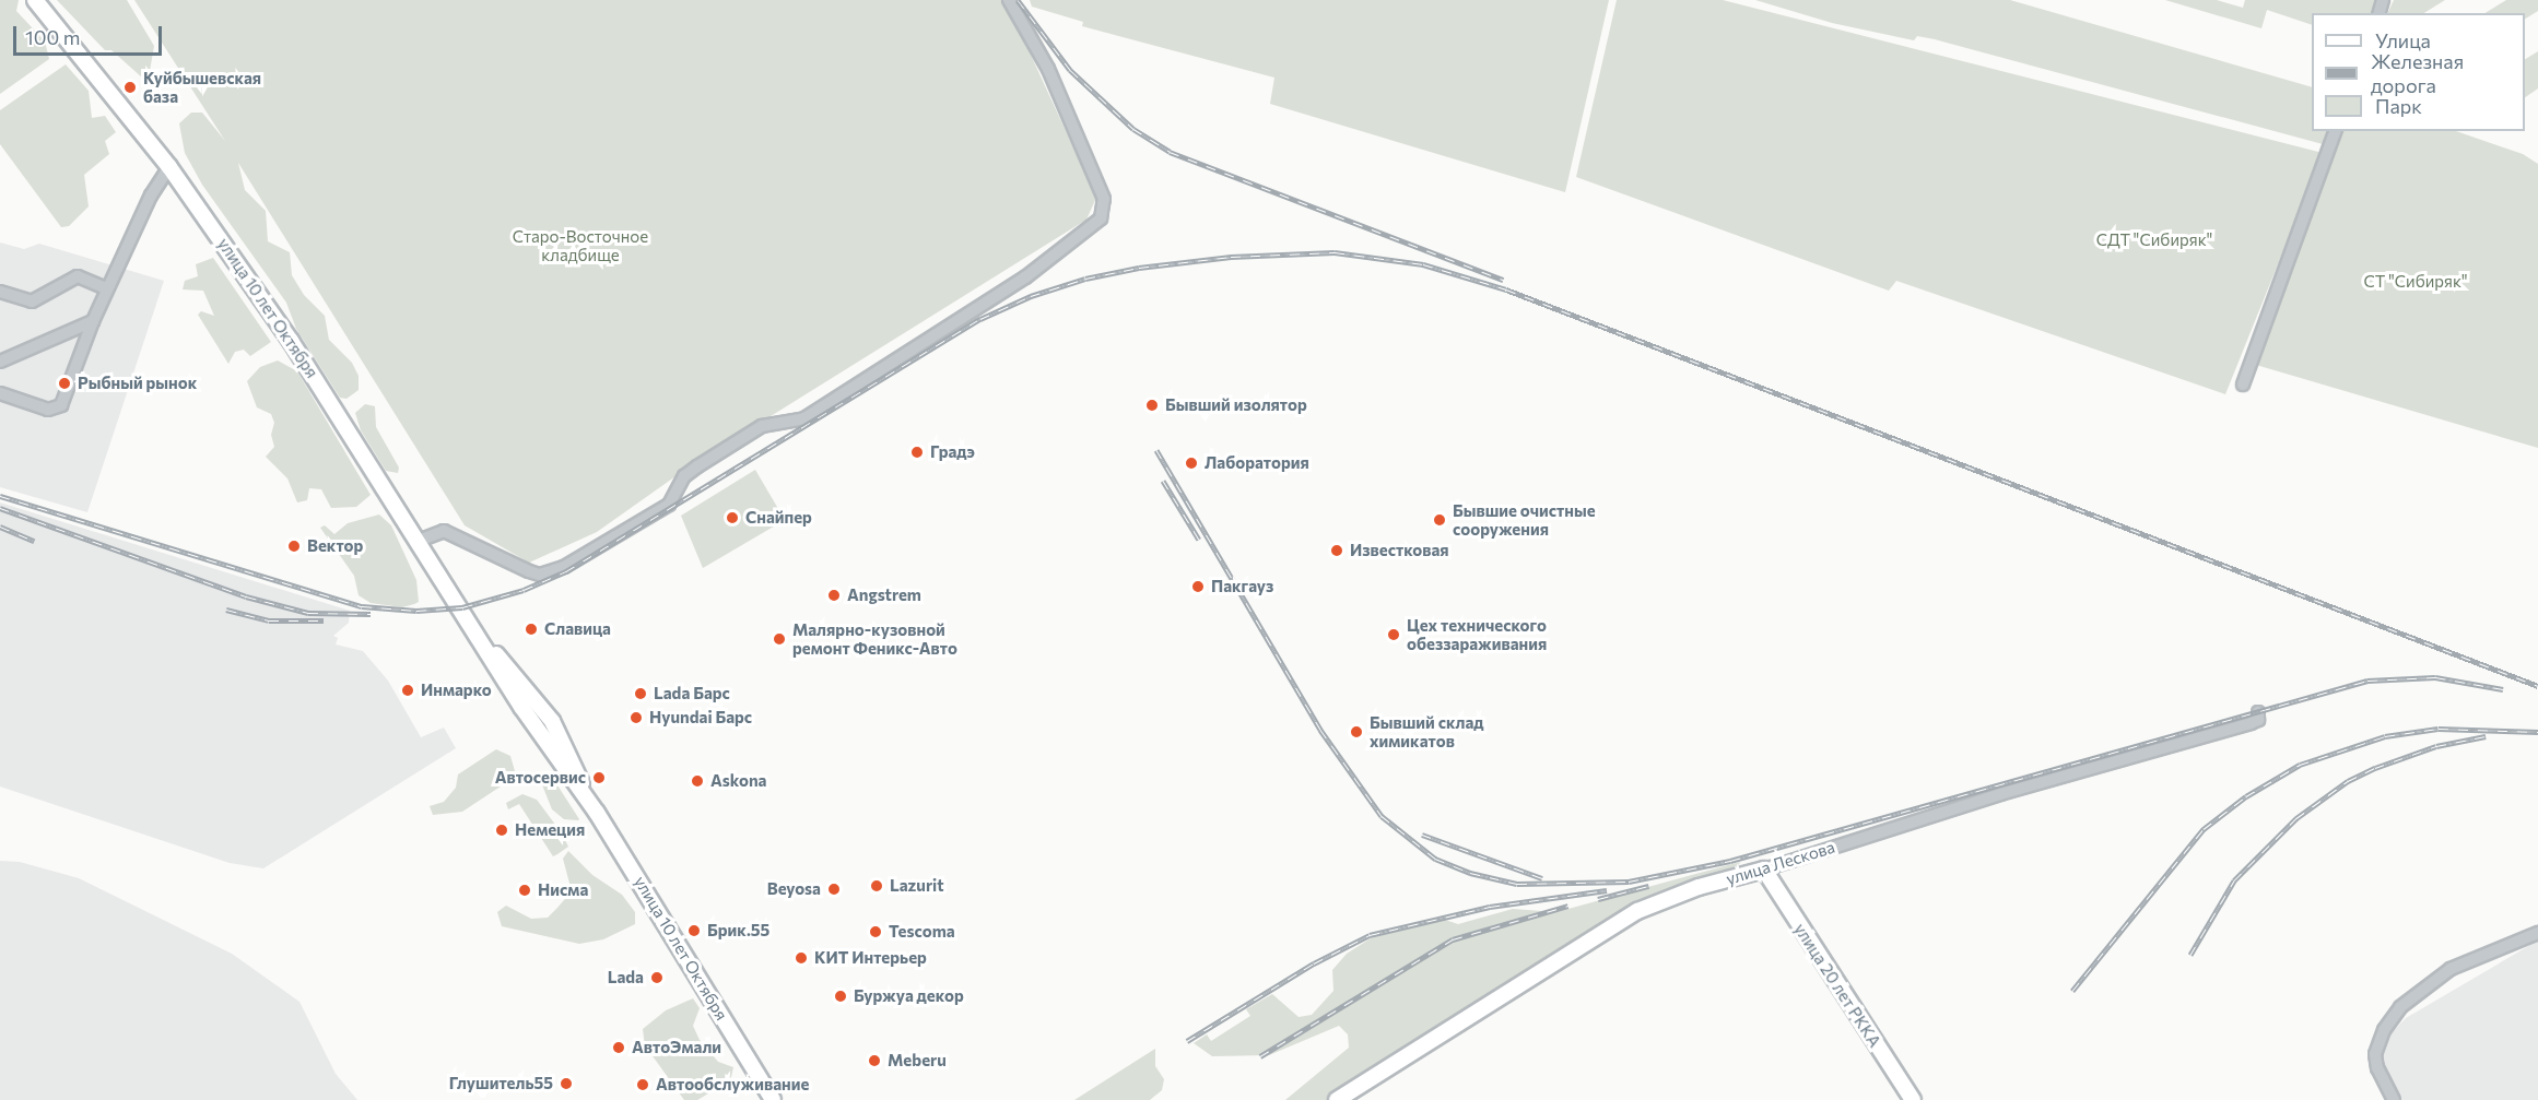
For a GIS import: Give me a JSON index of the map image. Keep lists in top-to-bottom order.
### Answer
{
  "streets": {
    "main road": ["улица 10 лет Октября", "улица Лескова", "улица 20 лет РККА"]
  },
  "crossings": [
    ["улица Лескова", "улица 20 лет РККА"]
  ],
  "parks": ["Старо-Восточное кладбище", "СДТ \"Сибиряк\"", "СТ \"Сибиряк\""],
  "places": [
    "Куйбышевская база",
    "Рыбный рынок",
    "Бывший изолятор",
    "Градэ",
    "Лаборатория",
    "Снайпер",
    "Бывшие очистные сооружения",
    "Вектор",
    "Известковая",
    "Пакгауз",
    "Angstrem",
    "Славица",
    "Цех технического обеззараживания",
    "Малярно-кузовной ремонт Феникс-Авто",
    "Инмарко",
    "Lada Барс",
    "Hyundai Барс",
    "Бывший склад химикатов",
    "Автосервис",
    "Askona",
    "Немеция",
    "Lazurit",
    "Beyosa",
    "Нисма",
    "Брик.55",
    "Tescoma",
    "КИТ Интерьер",
    "Lada",
    "Буржуа декор",
    "АвтоЭмали",
    "Meberu",
    "Глушитель55",
    "Автообслуживание"
  ],
  "legend": ["Улица", "Железная дорога", "Парк"],
  "scale_bar": "100 m"
}
